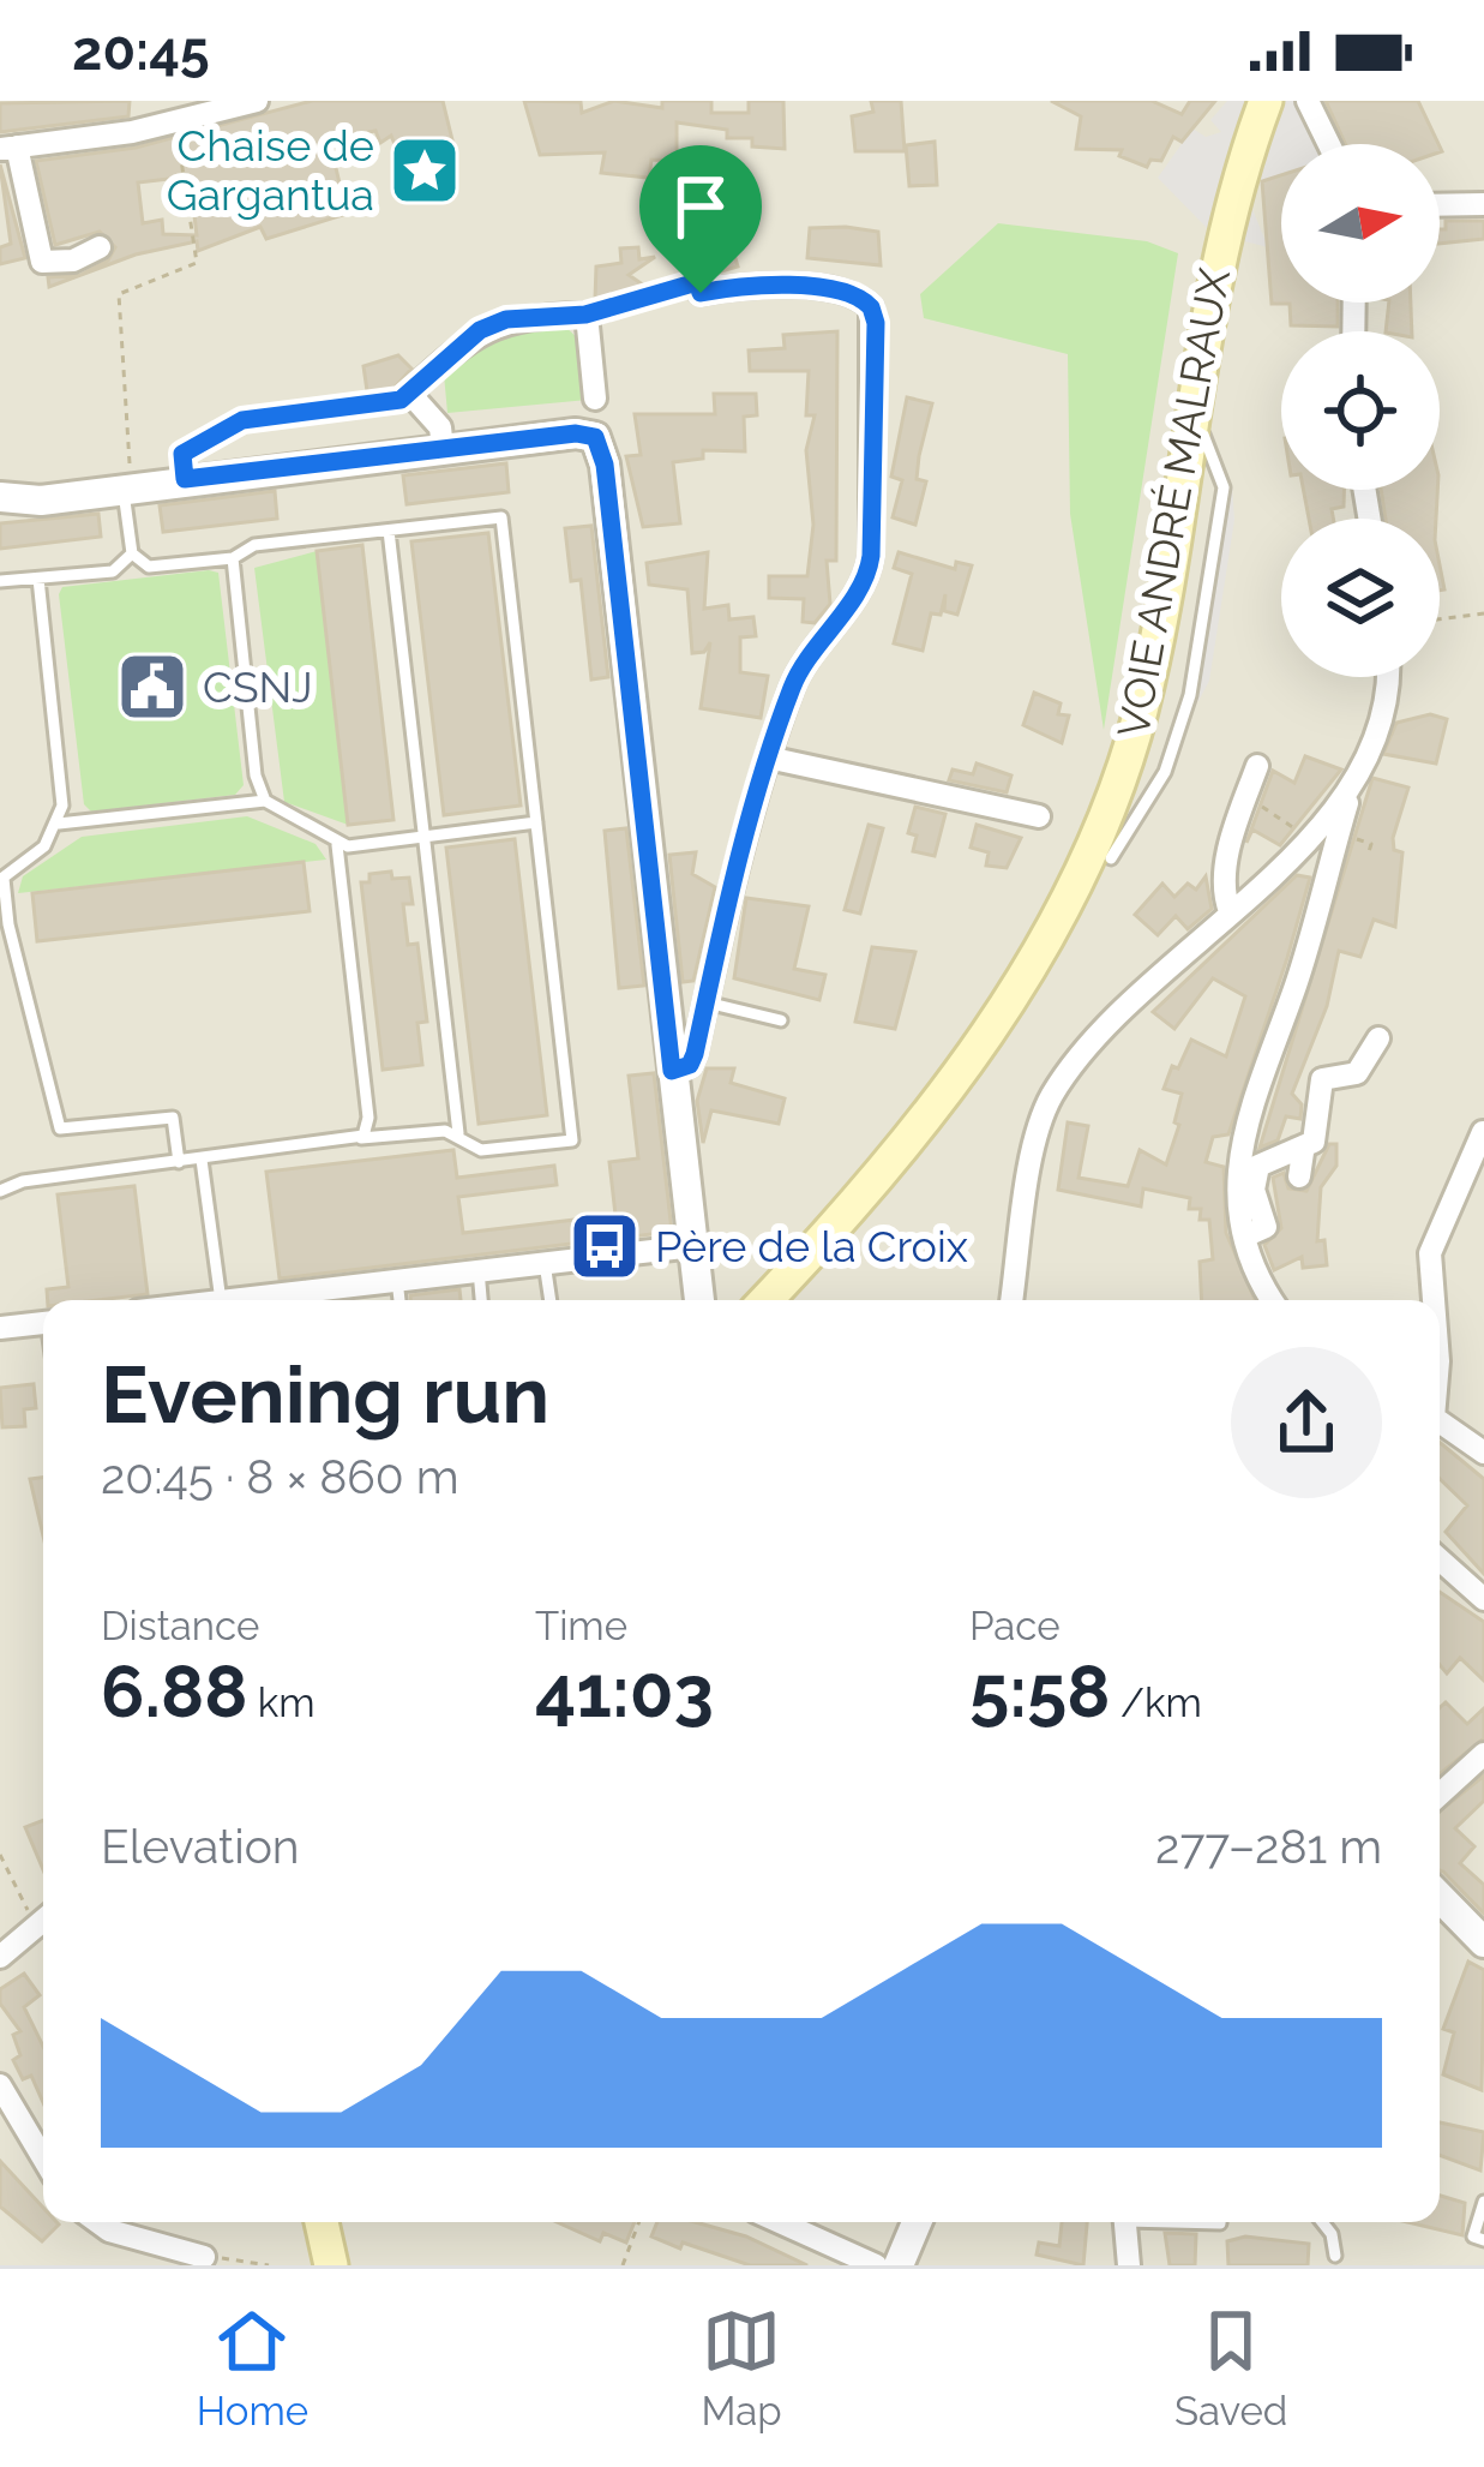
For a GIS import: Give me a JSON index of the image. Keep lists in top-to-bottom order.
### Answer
{
  "streets": {
    "main road": ["VOIE ANDRÉ MALRAUX"]
  },
  "places": {
    "place": ["Chaise de Gargantua"],
    "public building": ["CSNJ"],
    "bus stop": ["Père de la Croix"]
  },
  "north": "right",
  "page": {
    "status": "20:45",
    "heading": ["Evening run", "20:45 · 8 × 860 m"],
    "stats": [
      ["Distance", "6.88 km"],
      ["Time", "41:03"],
      ["Pace", "5:58 /km"]
    ],
    "chart": ["Elevation", "277–281 m"],
    "tabs": ["Home", "Map", "Saved"]
  }
}
